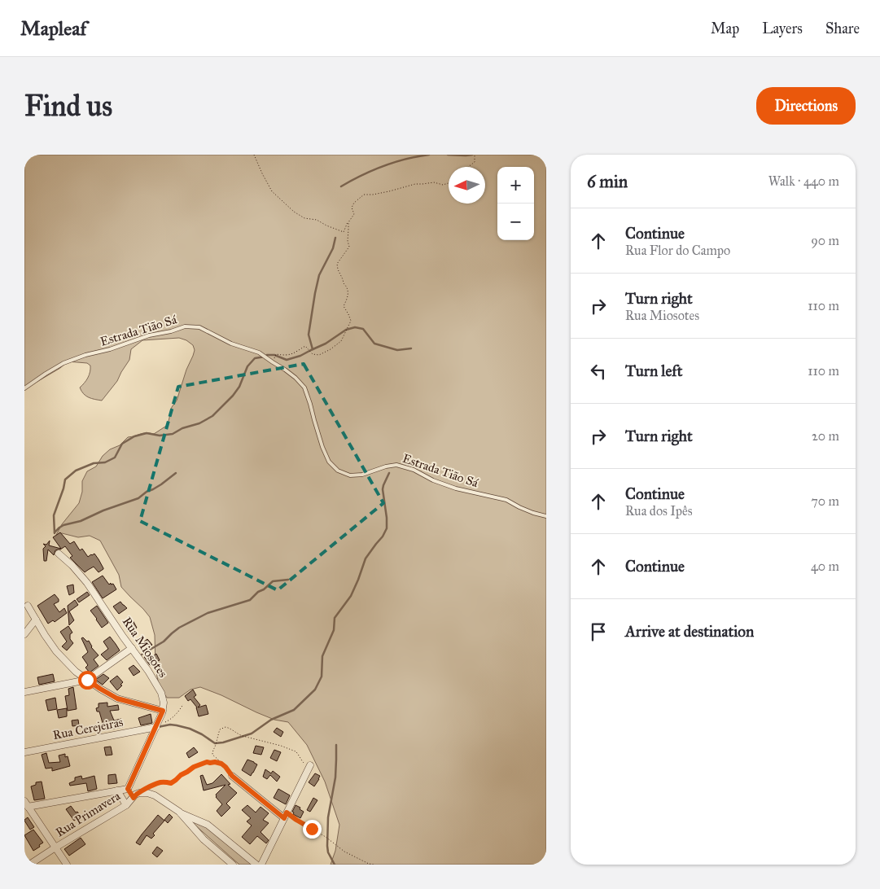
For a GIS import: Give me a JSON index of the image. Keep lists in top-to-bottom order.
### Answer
{
  "streets": {
    "street": ["Rua Miosotes", "Rua Cerejeiras", "Rua Primavera"],
    "lane": ["Estrada Tião Sá"]
  },
  "crossings": [
    ["Rua Miosotes", "Rua Cerejeiras"]
  ],
  "north": "left",
  "page": {
    "header": "Mapleaf",
    "nav": ["Map", "Layers", "Share"],
    "buttons": "Directions",
    "title": "Find us",
    "heading": ["6 min", "Walk · 440 m"],
    "map_buttons": ["+", "−"],
    "list": [
      ["Continue", "Rua Flor do Campo", "90 m"],
      ["Turn right", "Rua Miosotes", "110 m"],
      ["Turn left", "110 m"],
      ["Turn right", "20 m"],
      ["Continue", "Rua dos Ipês", "70 m"],
      ["Continue", "40 m"],
      "Arrive at destination"
    ]
  }
}
